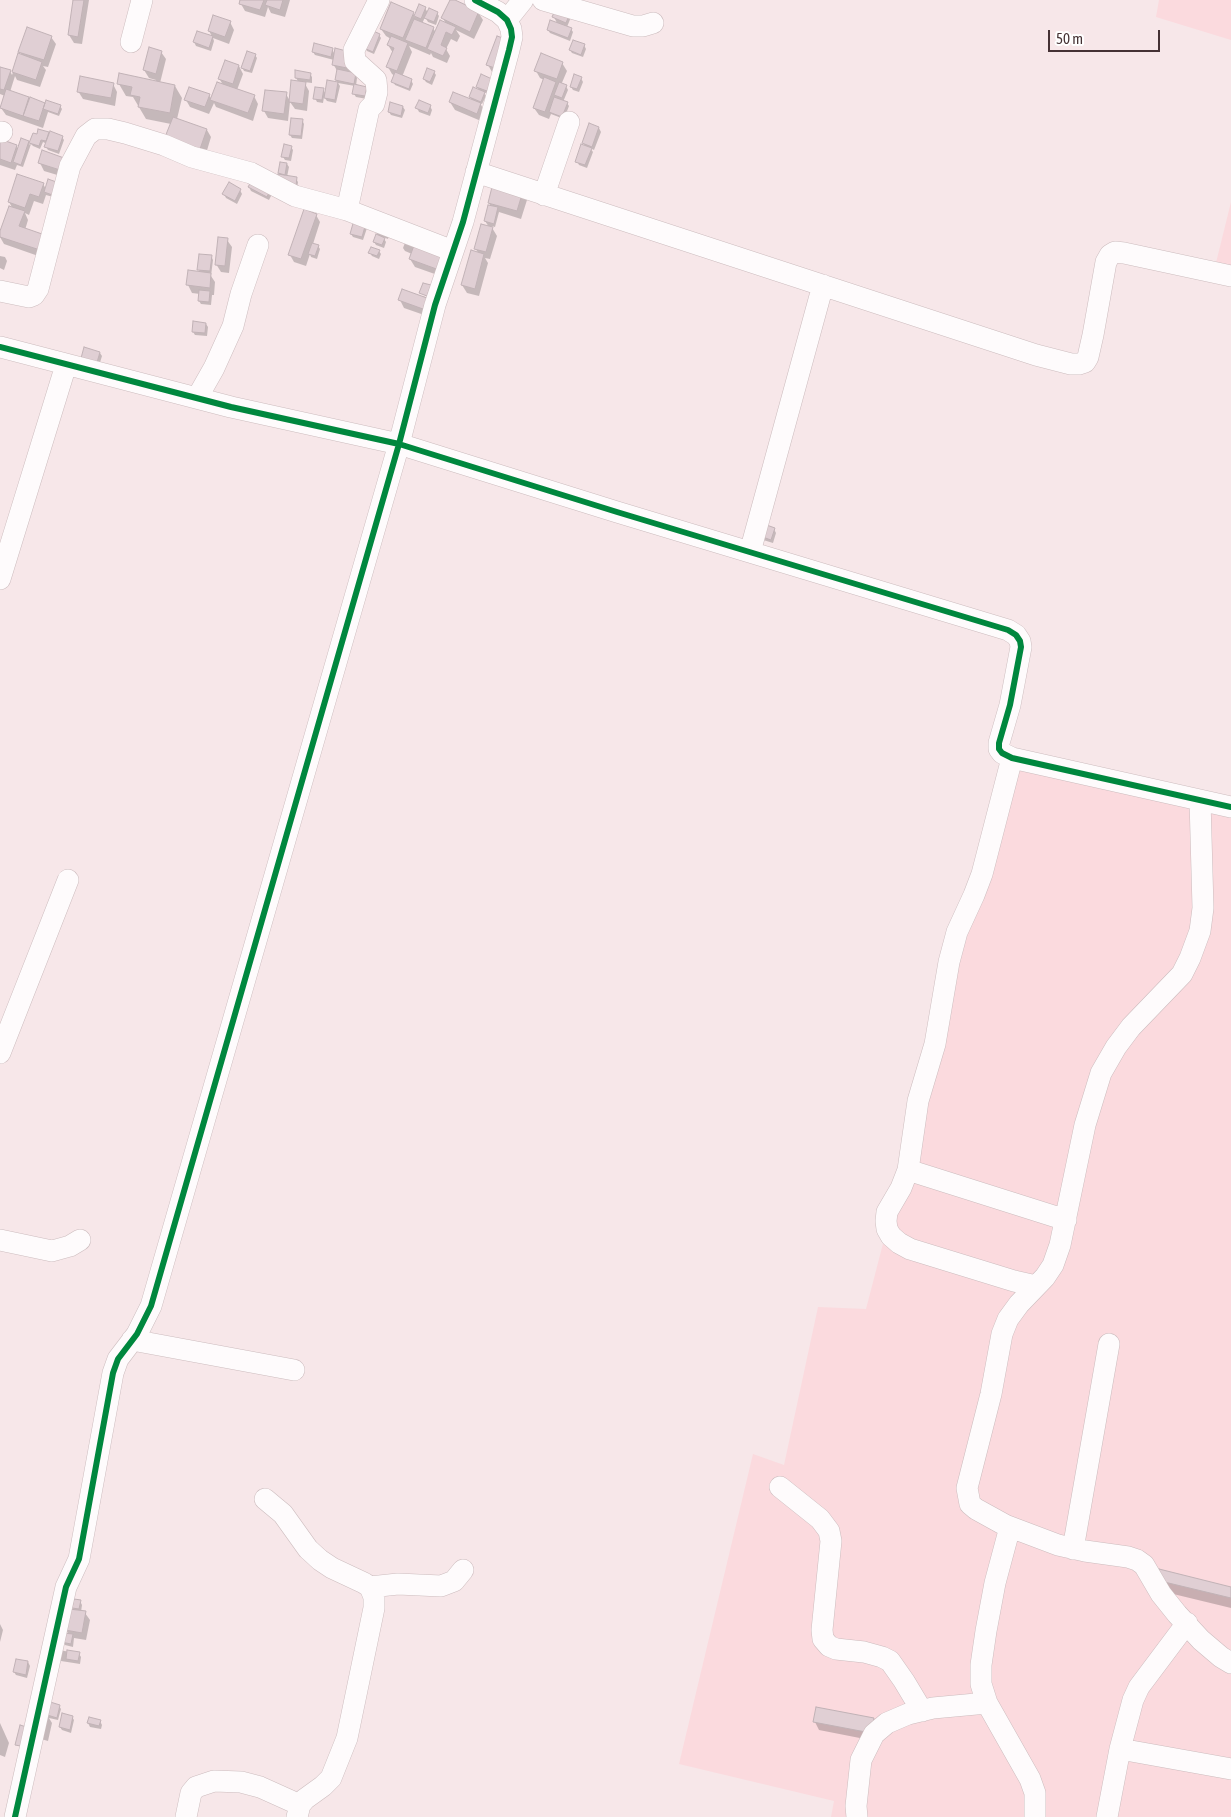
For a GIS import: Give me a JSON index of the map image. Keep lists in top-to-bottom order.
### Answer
{
  "scale_bar": "50 m"
}
